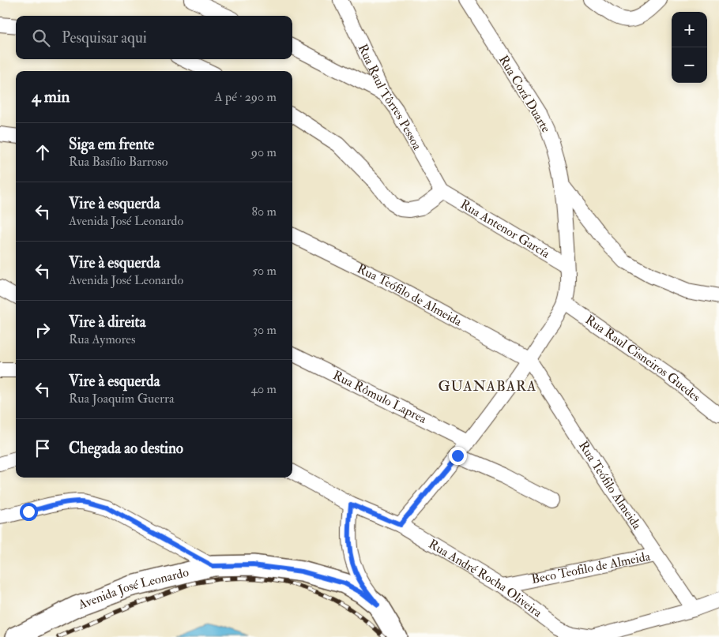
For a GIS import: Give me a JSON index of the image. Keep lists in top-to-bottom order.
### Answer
{
  "streets": {
    "street": [
      "Rua Corá Duarte",
      "Rua Raul Tôrres Pessoa",
      "Rua Antenor García",
      "Rua Teófilo de Almeida",
      "Rua Raul Cisneiros Guedes",
      "Rua Rômulo Laprea",
      "Rua Teófilo Almeida",
      "Beco Teofilo de Almeida",
      "Rua André Rocha Oliveira",
      "Avenida José Leonardo"
    ]
  },
  "crossings": [
    ["Rua Corá Duarte", "Rua Antenor García"],
    ["Rua Corá Duarte", "Rua Raul Cisneiros Guedes"],
    ["Rua Raul Tôrres Pessoa", "Rua Antenor García"],
    ["Rua Teófilo de Almeida", "Rua Teófilo Almeida"],
    ["Rua Teófilo Almeida", "Beco Teofilo de Almeida"],
    ["Beco Teofilo de Almeida", "Rua André Rocha Oliveira"]
  ],
  "districts": ["GUANABARA"],
  "page": {
    "map_buttons": ["+", "−"],
    "search": "Pesquisar aqui",
    "heading": ["4 min", "A pé · 290 m"],
    "list": [
      ["Siga em frente", "Rua Basílio Barroso", "90 m"],
      ["Vire à esquerda", "Avenida José Leonardo", "80 m"],
      ["Vire à esquerda", "Avenida José Leonardo", "50 m"],
      ["Vire à direita", "Rua Aymores", "30 m"],
      ["Vire à esquerda", "Rua Joaquim Guerra", "40 m"],
      "Chegada ao destino"
    ]
  }
}
